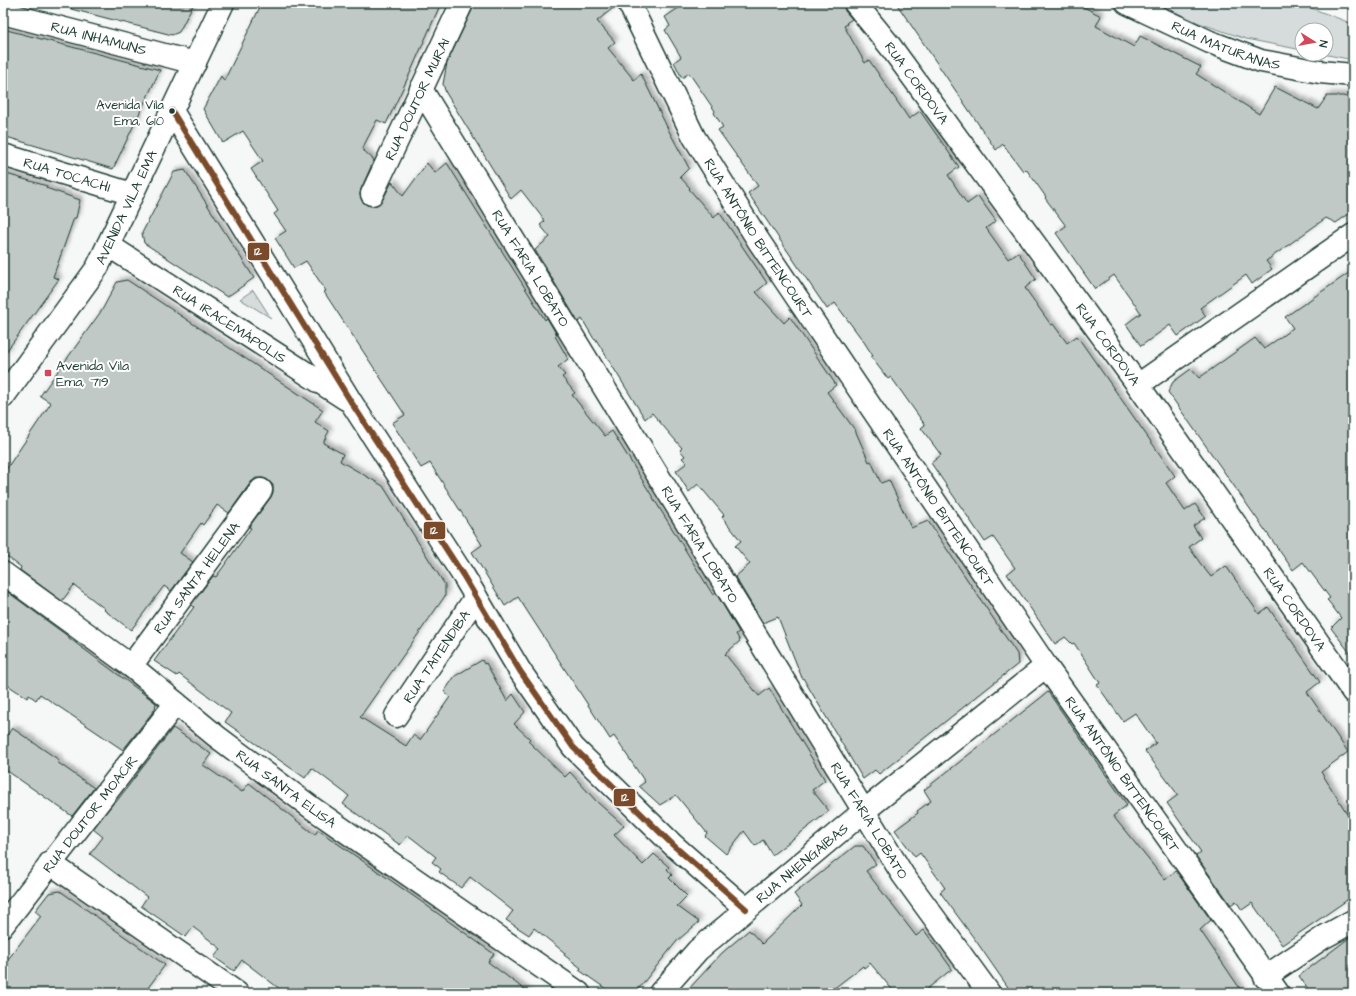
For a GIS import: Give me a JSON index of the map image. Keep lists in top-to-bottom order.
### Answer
{
  "streets": {
    "street": [
      "RUA INHAMUNS",
      "RUA MATURANAS",
      "RUA CORDOVA",
      "RUA DOUTOR MURAI",
      "RUA TOCACHI",
      "AVENIDA VILA EMA",
      "RUA ANTÔNIO BITTENCOURT",
      "RUA FARIA LOBATO",
      "RUA IRACEMÁPOLIS",
      "RUA SANTA HELENA",
      "RUA TAITENDIBA",
      "RUA SANTA ELISA",
      "RUA DOUTOR MOACIR",
      "RUA NHENGAÍBAS"
    ]
  },
  "crossings": [
    ["RUA INHAMUNS", "AVENIDA VILA EMA"],
    ["RUA DOUTOR MURAI", "RUA FARIA LOBATO"],
    ["RUA TOCACHI", "AVENIDA VILA EMA"],
    ["AVENIDA VILA EMA", "RUA IRACEMÁPOLIS"],
    ["RUA ANTÔNIO BITTENCOURT", "RUA NHENGAÍBAS"],
    ["RUA FARIA LOBATO", "RUA NHENGAÍBAS"],
    ["RUA SANTA HELENA", "RUA SANTA ELISA"],
    ["RUA SANTA ELISA", "RUA DOUTOR MOACIR"]
  ],
  "places": {
    "other": ["Avenida Vila Ema, 610"],
    "transit": ["Avenida Vila Ema, 719"]
  },
  "lines": ["transit line 12"],
  "north": "right"
}
